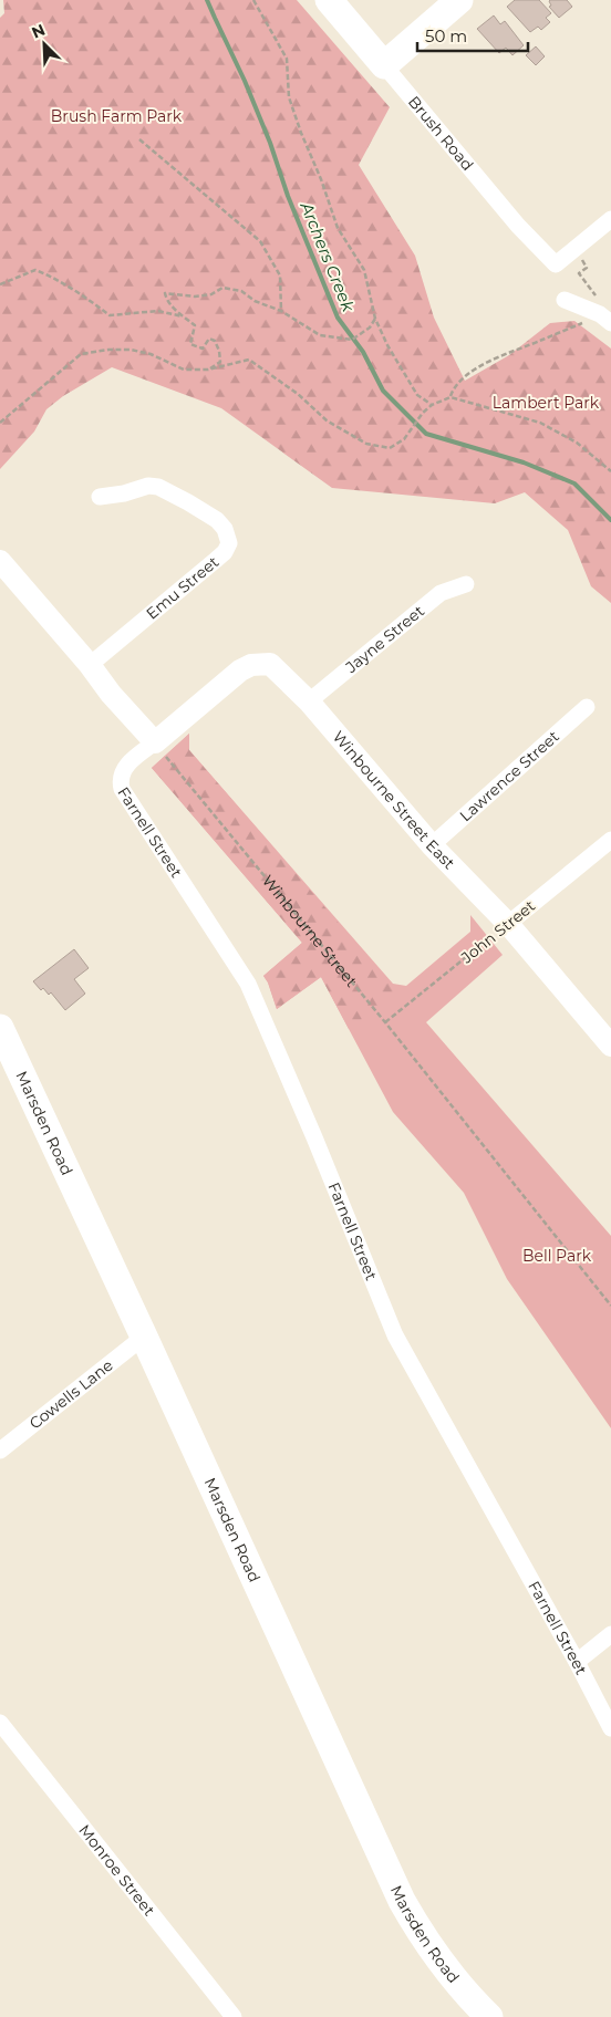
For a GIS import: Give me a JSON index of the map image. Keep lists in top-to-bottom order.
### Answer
{
  "streets": {
    "main road": ["Brush Road", "Marsden Road"],
    "street": [
      "Emu Street",
      "Jayne Street",
      "Lawrence Street",
      "Winbourne Street East",
      "Farnell Street",
      "John Street",
      "Cowells Lane",
      "Monroe Street"
    ],
    "path": ["Winbourne Street"]
  },
  "crossings": [
    ["Jayne Street", "Winbourne Street East"],
    ["Lawrence Street", "Winbourne Street East"],
    ["Winbourne Street East", "Farnell Street"],
    ["Winbourne Street East", "Winbourne Street"],
    ["Winbourne Street East", "John Street"],
    ["Farnell Street", "Winbourne Street"],
    ["Winbourne Street", "John Street"],
    ["Marsden Road", "Cowells Lane"]
  ],
  "water": ["Archers Creek"],
  "parks": ["Brush Farm Park", "Lambert Park", "Bell Park"],
  "scale_bar": "50 m",
  "north": "top left"
}
